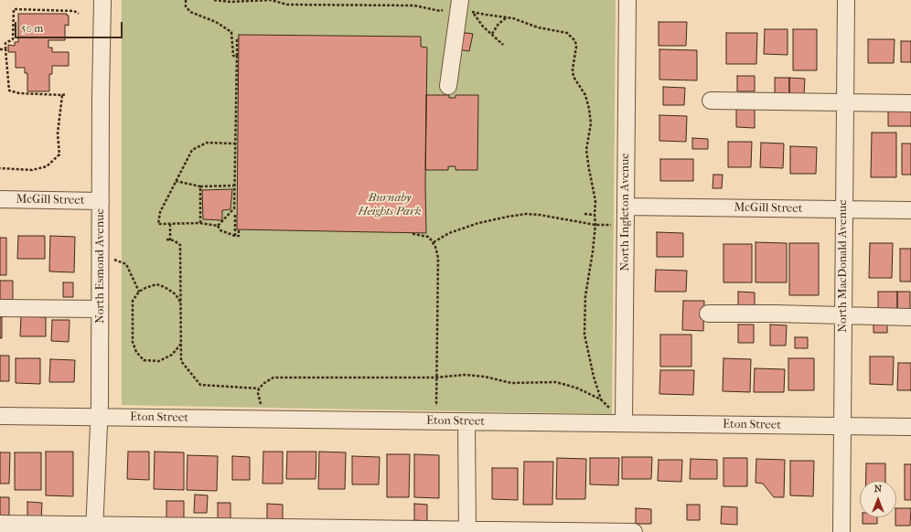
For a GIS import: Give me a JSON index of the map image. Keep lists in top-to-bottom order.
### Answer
{
  "streets": {
    "street": [
      "McGill Street",
      "North Ingleton Avenue",
      "North Esmond Avenue",
      "North MacDonald Avenue",
      "Eton Street"
    ]
  },
  "crossings": [
    ["McGill Street", "North Ingleton Avenue"],
    ["McGill Street", "North Esmond Avenue"],
    ["McGill Street", "North MacDonald Avenue"],
    ["North Ingleton Avenue", "Eton Street"],
    ["North Esmond Avenue", "Eton Street"],
    ["North MacDonald Avenue", "Eton Street"]
  ],
  "parks": ["Burnaby Heights Park"],
  "scale_bar": "50 m",
  "north": "top"
}
